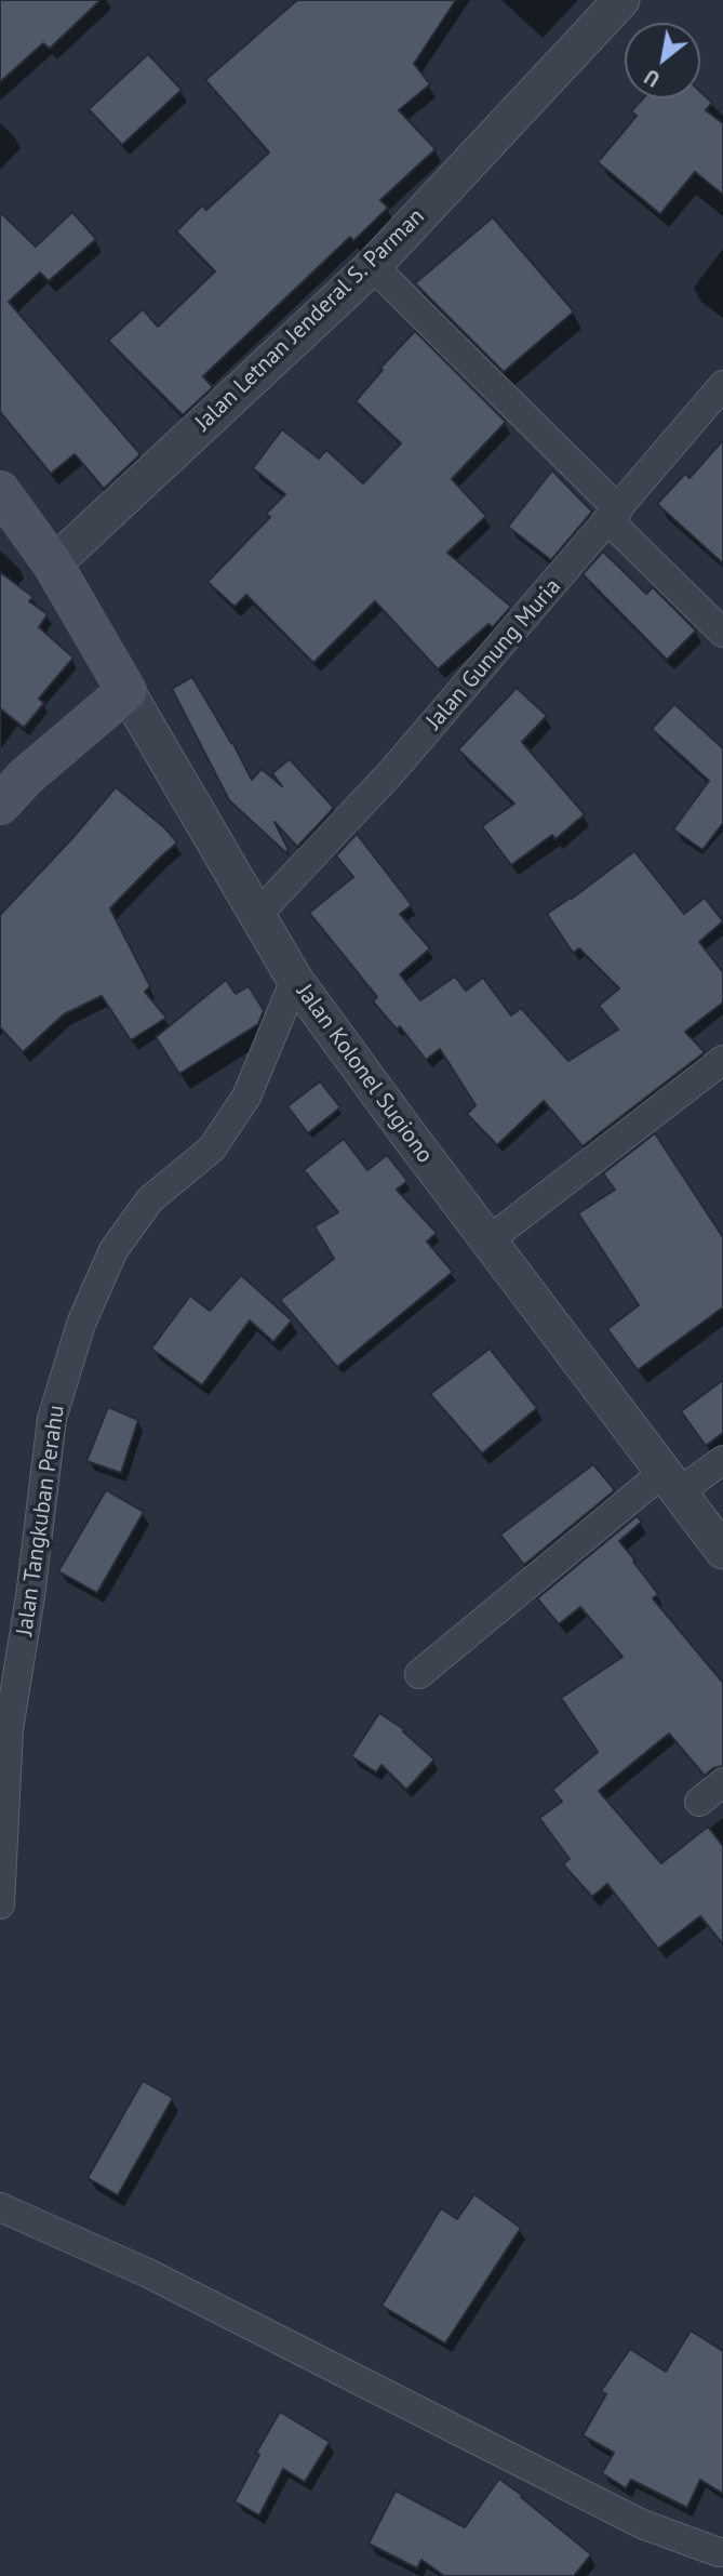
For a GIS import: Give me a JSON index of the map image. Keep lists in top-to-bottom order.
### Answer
{
  "streets": {
    "main road": ["Jalan Kolonel Sugiono"],
    "street": ["Jalan Letnan Jenderal S. Parman", "Jalan Gunung Muria", "Jalan Tangkuban Perahu"]
  },
  "crossings": [
    ["Jalan Letnan Jenderal S. Parman", "Jalan Kolonel Sugiono"],
    ["Jalan Gunung Muria", "Jalan Kolonel Sugiono"],
    ["Jalan Kolonel Sugiono", "Jalan Tangkuban Perahu"]
  ],
  "north": "bottom left"
}
